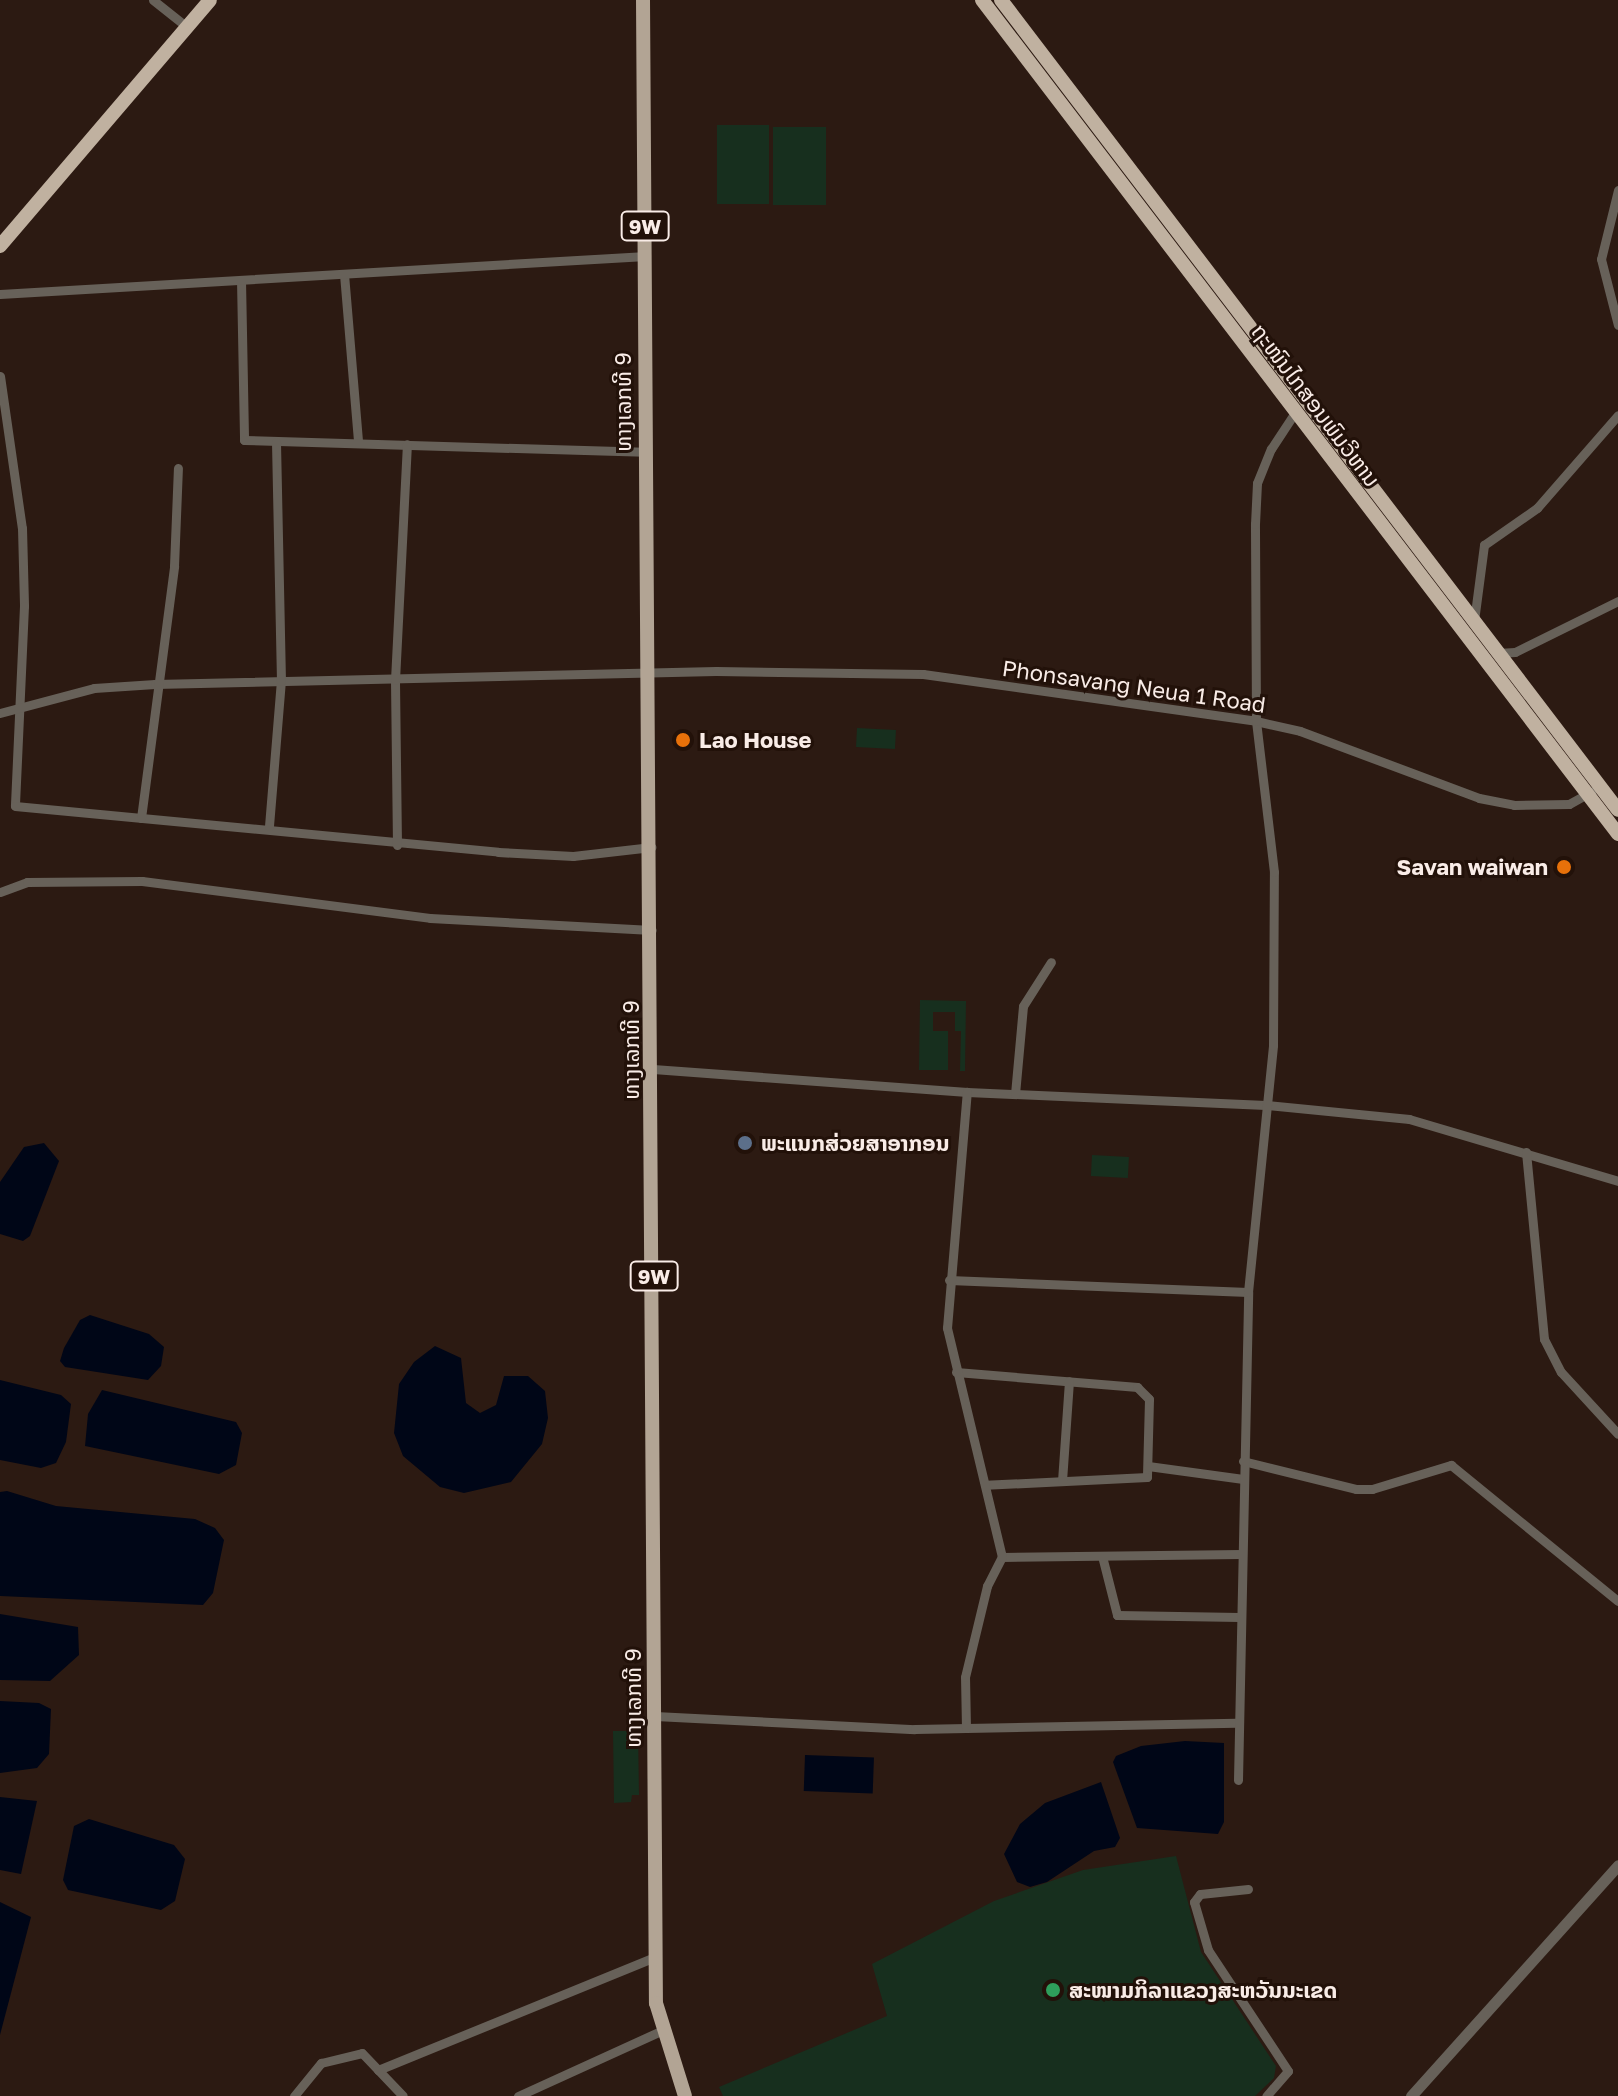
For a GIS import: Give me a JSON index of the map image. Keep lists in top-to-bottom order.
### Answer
{
  "streets": {
    "highway": ["ຖະໜົນໄກສອນພົມວິຫານ"],
    "main road": ["9W", "ທາງເລກທີ 9"],
    "street": ["Phonsavang Neua 1 Road"]
  },
  "crossings": [
    ["ທາງເລກທີ 9", "Phonsavang Neua 1 Road"],
    ["ຖະໜົນໄກສອນພົມວິຫານ", "Phonsavang Neua 1 Road"]
  ],
  "places": [
    "Lao House",
    "Savan waiwan",
    "ພະແນກສ່ວຍສາອາກອນ",
    "ສະໜາມກິລາແຂວງສະຫວັນນະເຂດ"
  ]
}
